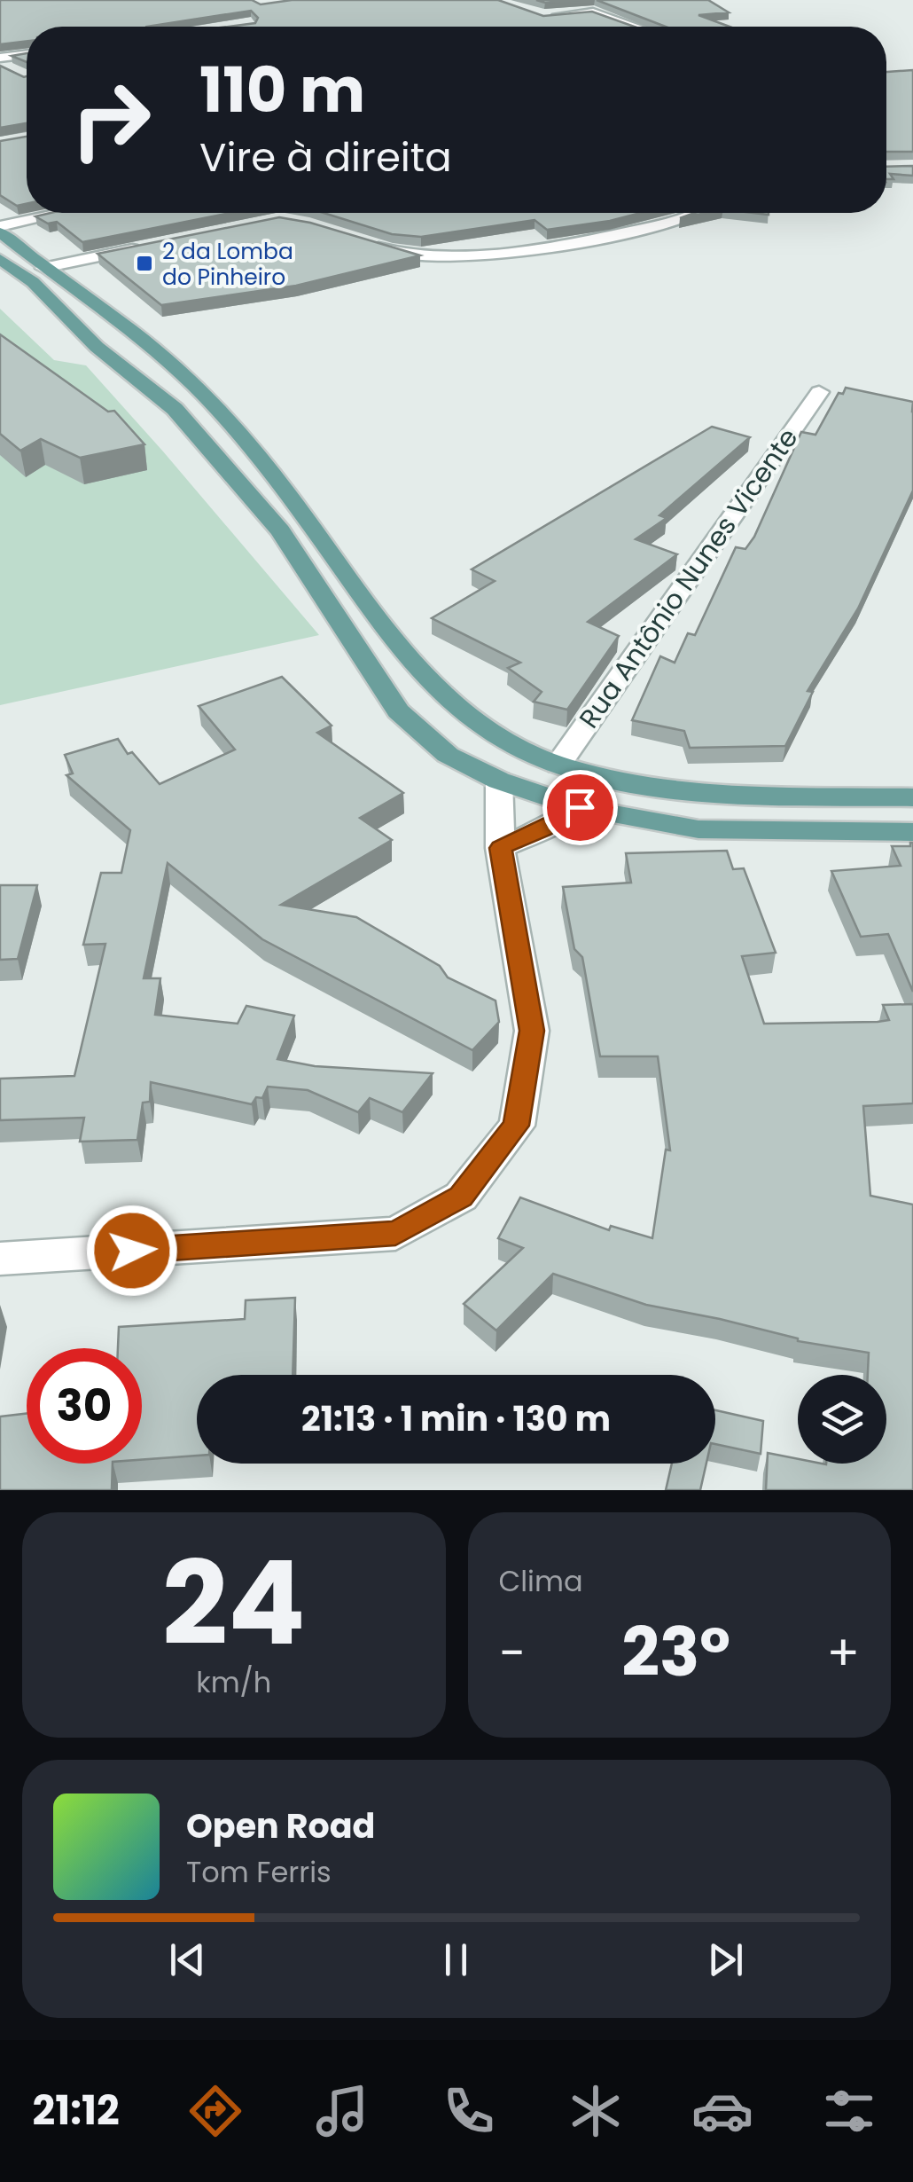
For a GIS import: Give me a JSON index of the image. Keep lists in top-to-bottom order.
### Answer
{
  "streets": {
    "street": ["Rua Antônio Nunes Vicente"]
  },
  "places": {
    "transit": ["2 da Lomba do Pinheiro"]
  },
  "page": {
    "turn": ["110 m", "Vire à direita"],
    "limit": "30",
    "trip": "21:13 · 1 min · 130 m",
    "tile": [
      ["24", "km/h"],
      "Clima"
    ],
    "heat": ["−", "23°", "+"],
    "song": ["Open Road", "Tom Ferris"],
    "tabs": "21:12"
  }
}
